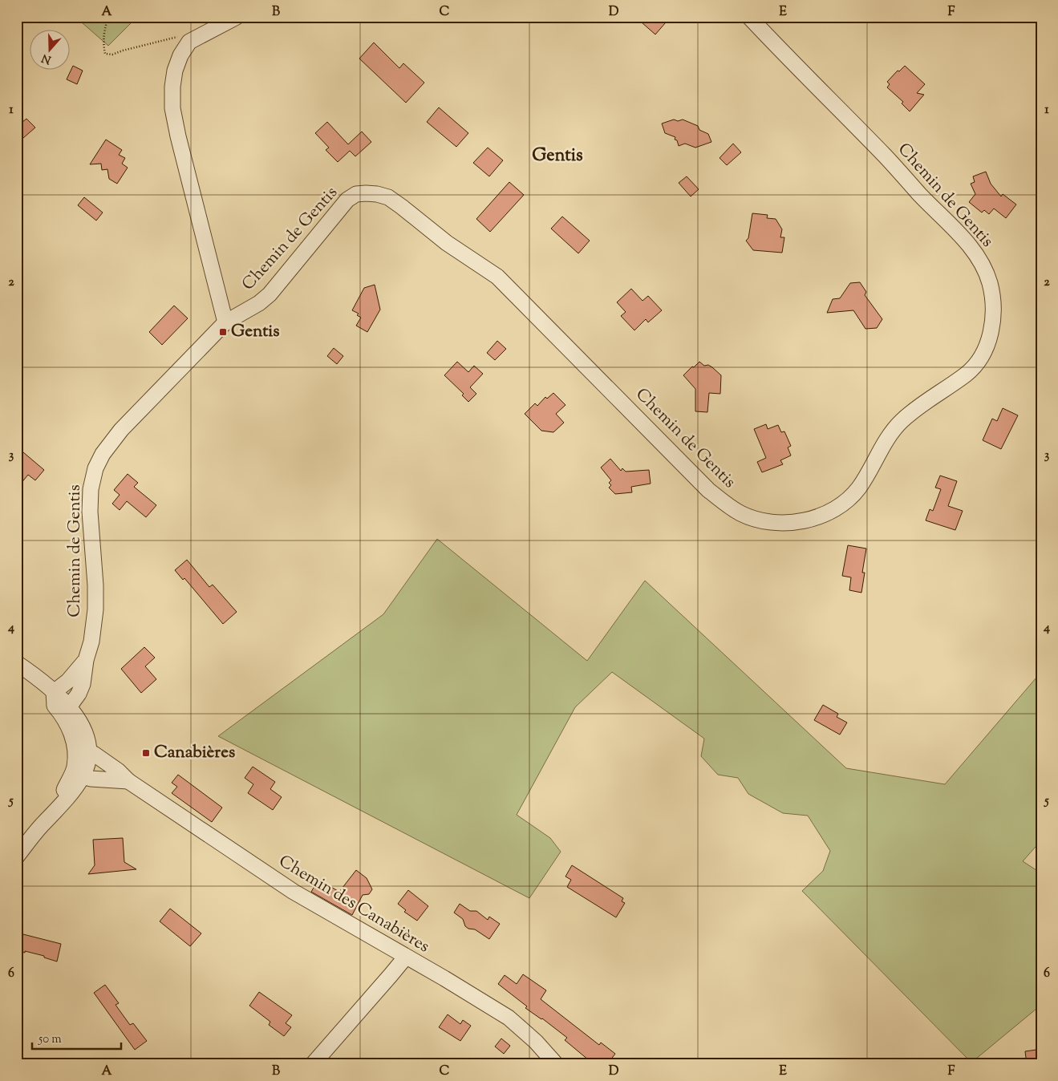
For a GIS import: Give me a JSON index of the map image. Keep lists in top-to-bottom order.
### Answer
{
  "streets": {
    "street": ["Chemin de Gentis", "Chemin des Canabières"]
  },
  "districts": ["Gentis"],
  "places": {
    "transit": ["Gentis", "Canabières"]
  },
  "scale_bar": "50 m",
  "north": "bottom",
  "grid": {
    "columns": [
      "A",
      "B",
      "C",
      "D",
      "E",
      "F"
    ],
    "rows": [
      "1",
      "2",
      "3",
      "4",
      "5",
      "6"
    ]
  }
}
